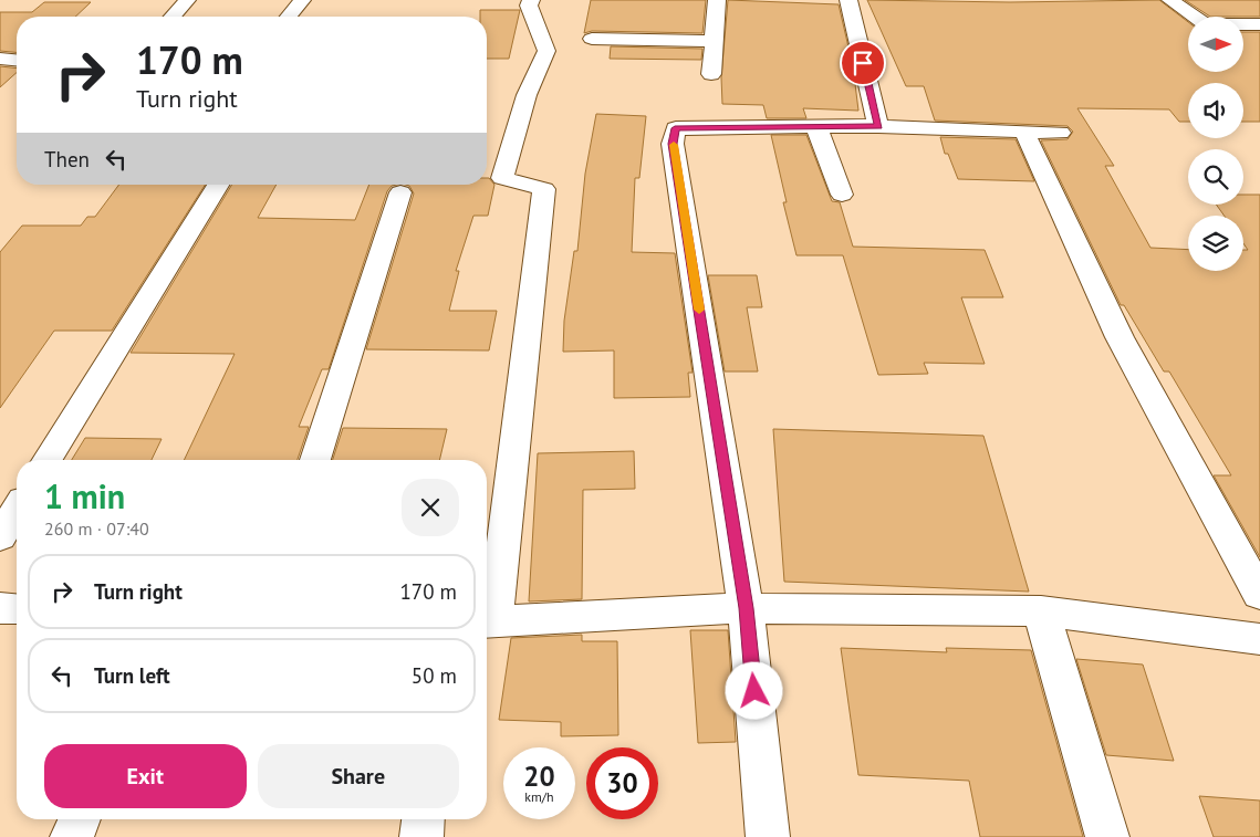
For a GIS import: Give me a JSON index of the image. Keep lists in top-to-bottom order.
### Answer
{
  "north": "right",
  "page": {
    "turn": ["170 m", "Turn right"],
    "then": "Then",
    "heading": ["1 min", "260 m · 07:40"],
    "list": [
      {
        "name": "Turn right",
        "value": "170 m"
      },
      {
        "name": "Turn left",
        "value": "50 m"
      }
    ],
    "buttons": ["Exit", "Share"],
    "speed": "20 km/h",
    "limit": "30"
  }
}
